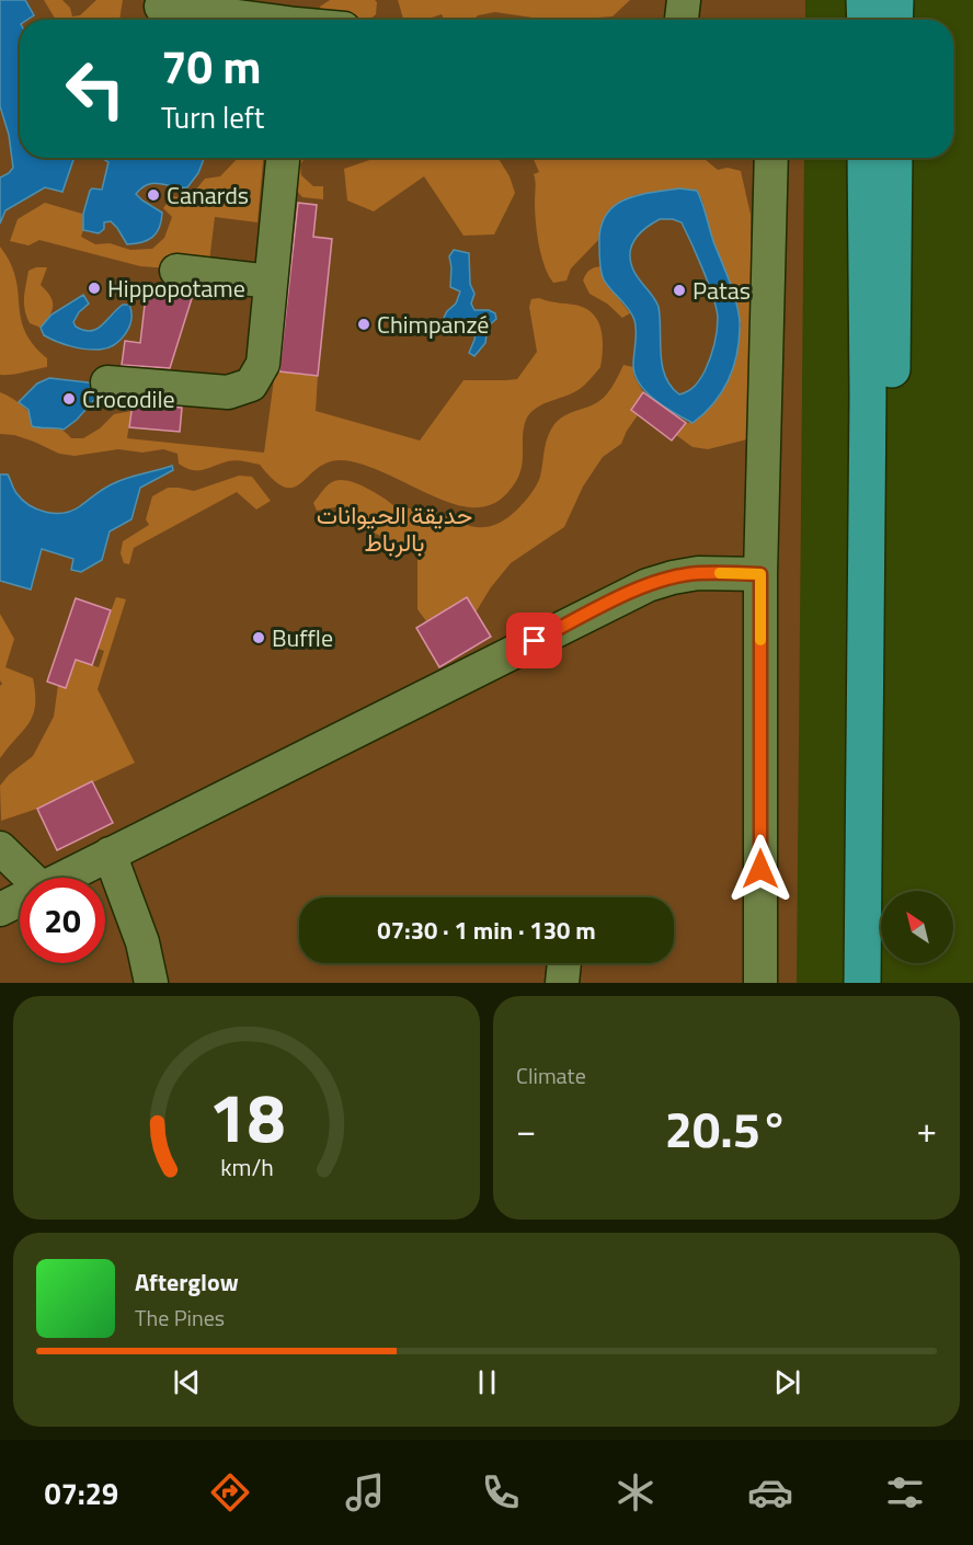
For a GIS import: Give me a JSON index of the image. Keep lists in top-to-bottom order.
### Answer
{
  "parks": ["حديقة الحيوانات بالرباط"],
  "places": [
    "Canards",
    "Hippopotame",
    "Patas",
    "Chimpanzé",
    "Crocodile",
    "Buffle"
  ],
  "north": "top left",
  "page": {
    "turn": ["70 m", "Turn left"],
    "limit": "20",
    "trip": "07:30 · 1 min · 130 m",
    "tile": "Climate",
    "heat": ["−", "20.5°", "+"],
    "song": ["Afterglow", "The Pines"],
    "tabs": "07:29",
    "gauge": ["18", "km/h"]
  }
}
